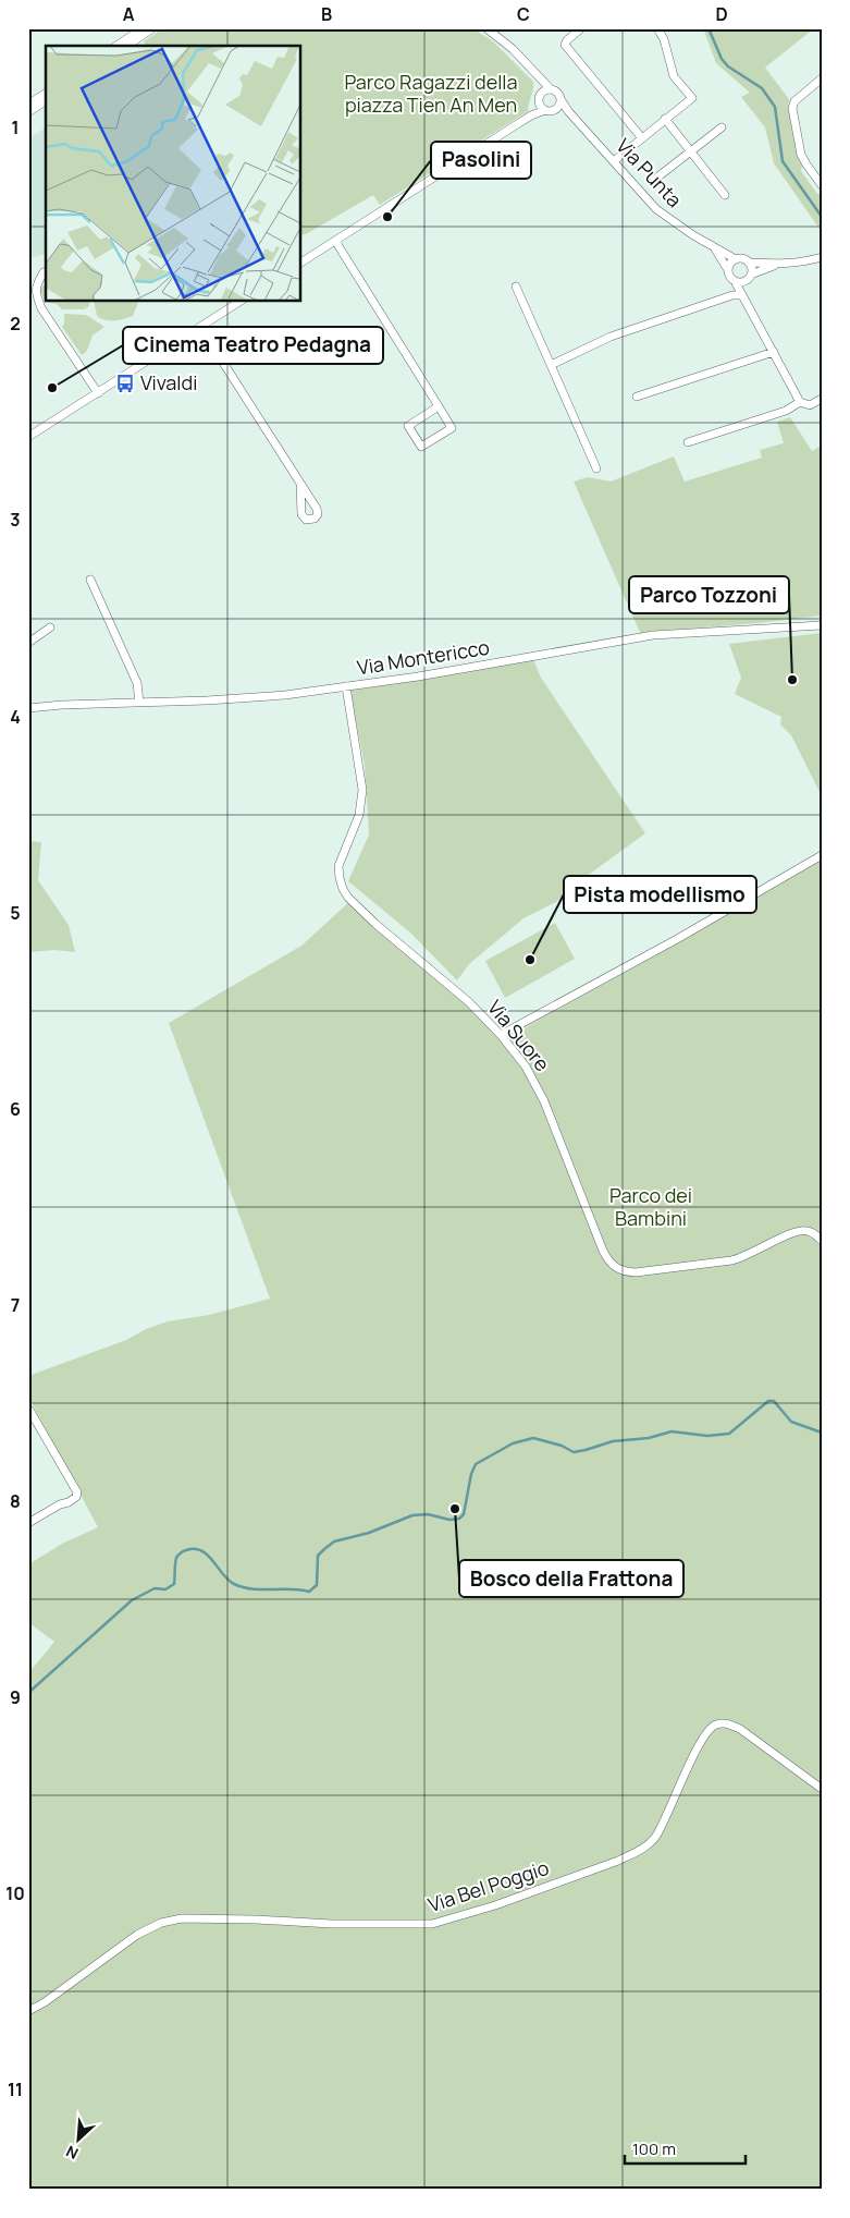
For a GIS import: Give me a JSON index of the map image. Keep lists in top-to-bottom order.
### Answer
{
  "streets": {
    "street": [
      "Via Punta",
      "Via Montericco",
      "Via Suore",
      "Via Bel Poggio"
    ]
  },
  "crossings": [
    ["Via Montericco", "Via Suore"]
  ],
  "parks": ["Parco Ragazzi della piazza Tien An Men", "Parco dei Bambini"],
  "places": {
    "other": [
      "Pasolini",
      "Cinema Teatro Pedagna",
      "Parco Tozzoni",
      "Pista modellismo",
      "Bosco della Frattona"
    ],
    "bus stop": ["Vivaldi"]
  },
  "scale_bar": "100 m",
  "north": "bottom left",
  "grid": {
    "columns": [
      "A",
      "B",
      "C",
      "D"
    ],
    "rows": [
      "1",
      "2",
      "3",
      "4",
      "5",
      "6",
      "7",
      "8",
      "9",
      "10",
      "11"
    ]
  }
}
